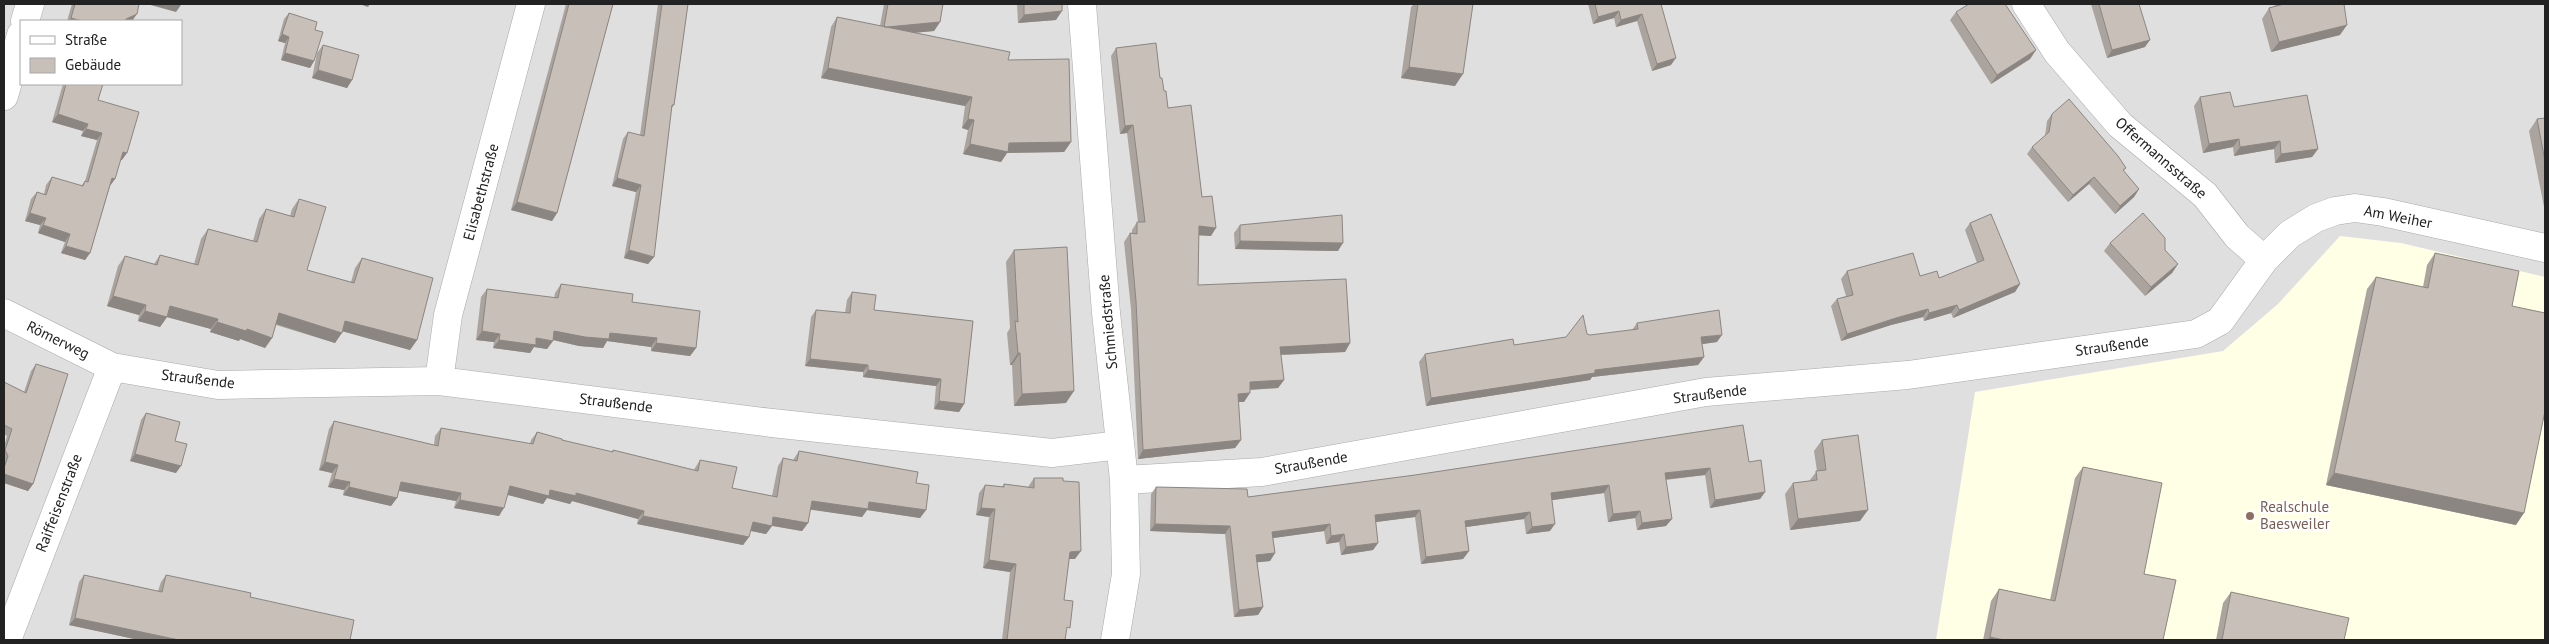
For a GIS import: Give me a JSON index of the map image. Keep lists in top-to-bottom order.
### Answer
{
  "streets": {
    "street": [
      "Offermannsstraße",
      "Elisabethstraße",
      "Am Weiher",
      "Schmiedstraße",
      "Römerweg",
      "Straußende",
      "Raiffeisenstraße"
    ]
  },
  "crossings": [
    ["Offermannsstraße", "Am Weiher"],
    ["Offermannsstraße", "Straußende"],
    ["Elisabethstraße", "Straußende"],
    ["Am Weiher", "Straußende"],
    ["Schmiedstraße", "Straußende"],
    ["Römerweg", "Straußende"],
    ["Römerweg", "Raiffeisenstraße"],
    ["Straußende", "Raiffeisenstraße"]
  ],
  "places": ["Realschule Baesweiler"],
  "legend": ["Straße", "Gebäude"]
}
